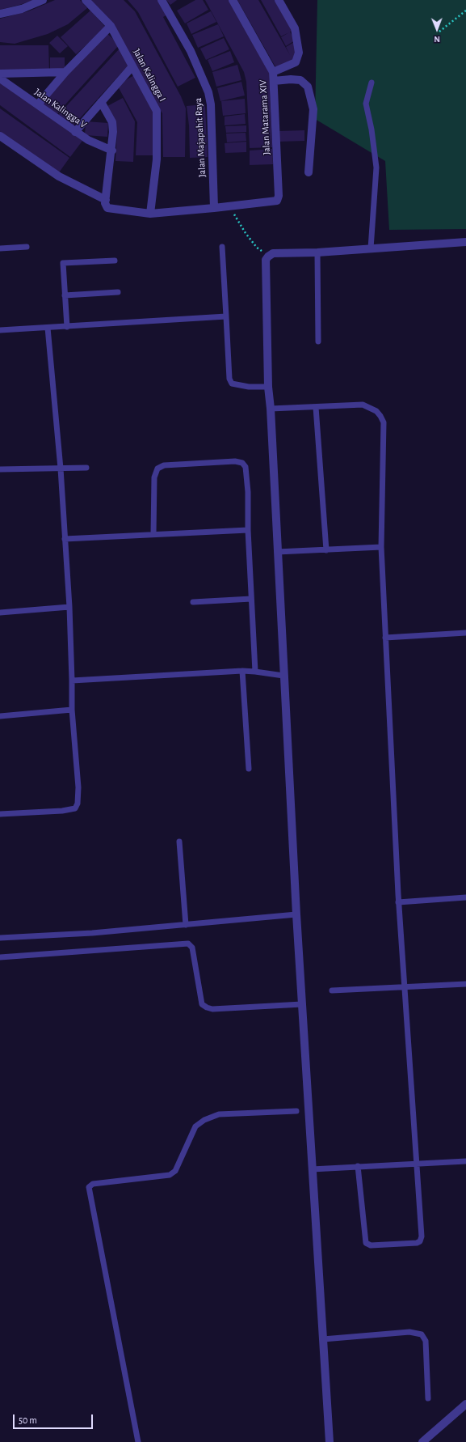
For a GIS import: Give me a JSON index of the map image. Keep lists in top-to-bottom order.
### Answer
{
  "streets": {
    "street": [
      "Jalan Kalingga I",
      "Jalan Kalingga V",
      "Jalan Matarama XIV",
      "Jalan Majapahit Raya"
    ]
  },
  "scale_bar": "50 m",
  "north": "bottom"
}
